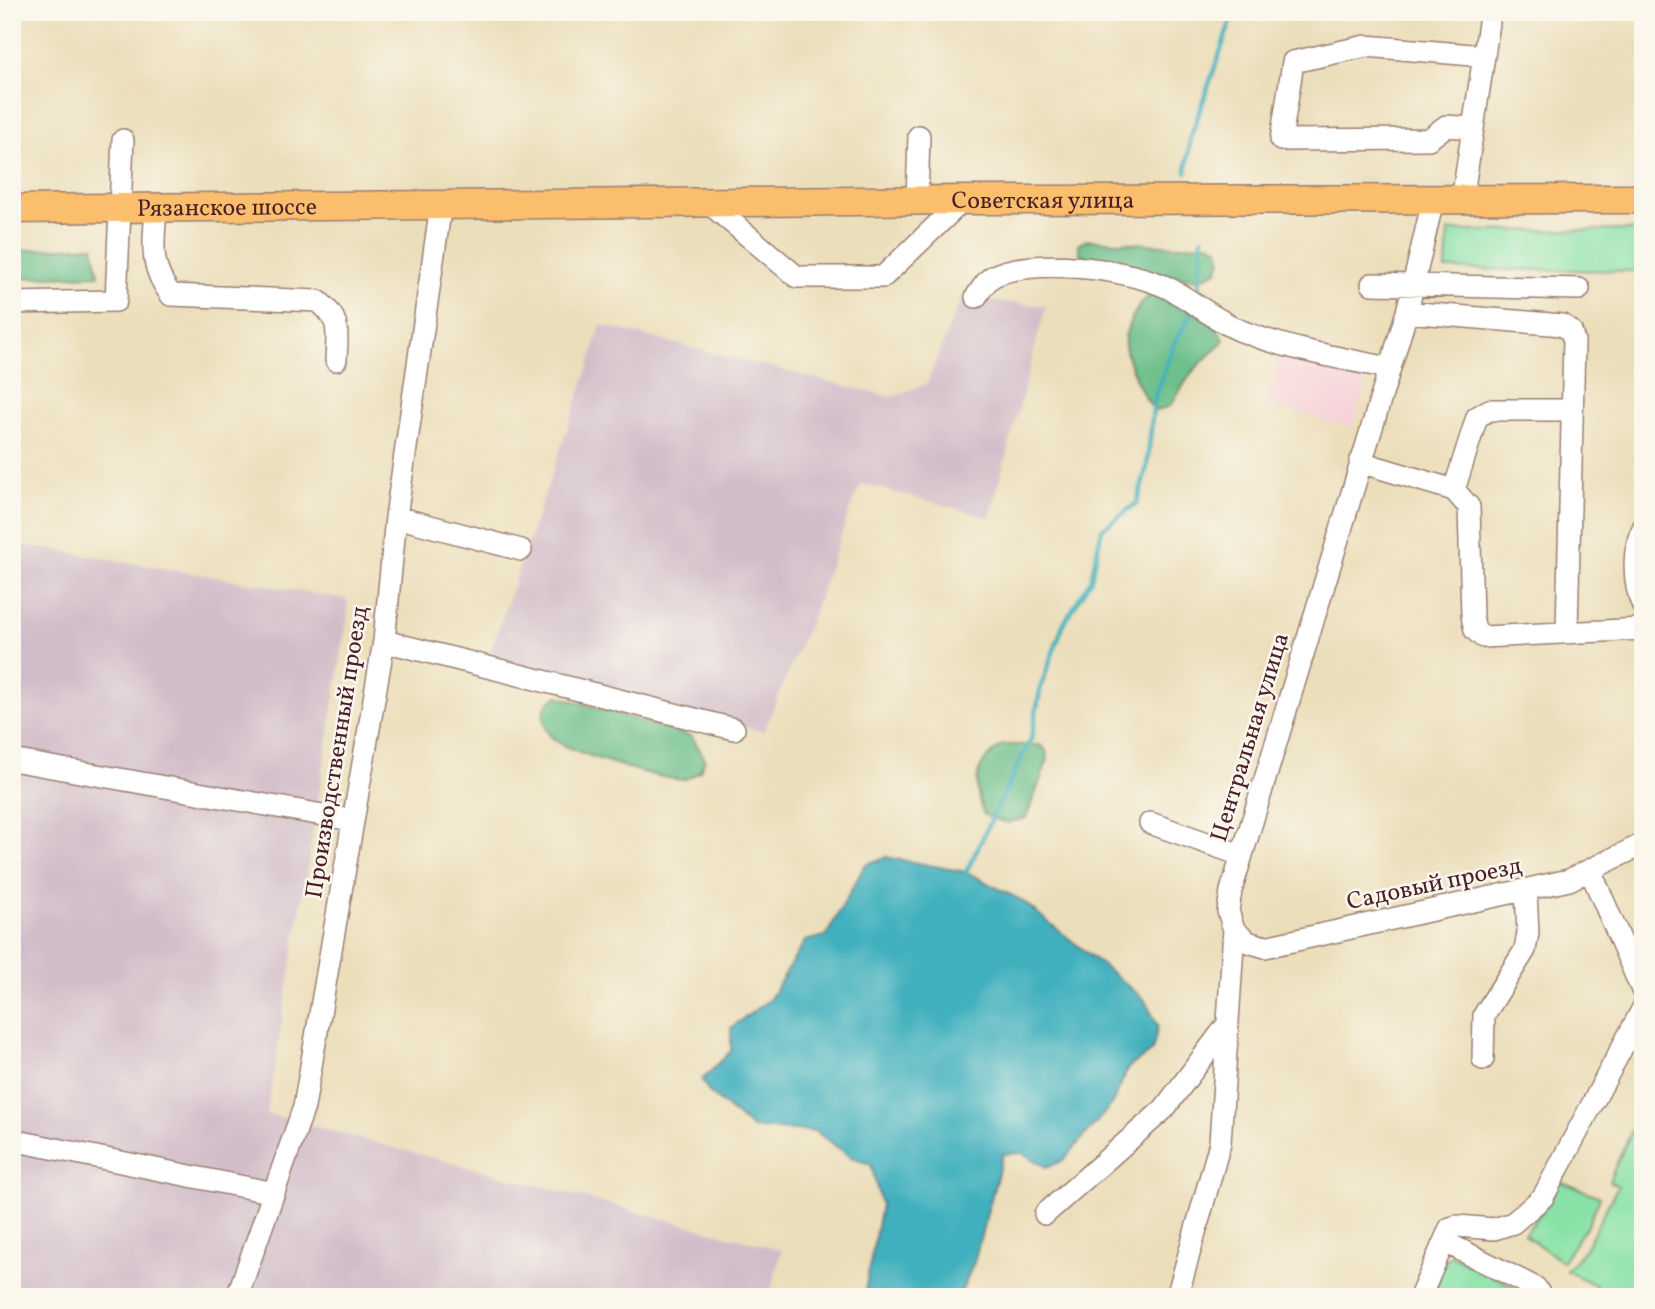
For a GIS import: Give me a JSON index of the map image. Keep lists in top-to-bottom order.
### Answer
{
  "streets": {
    "main road": ["Советская улица", "Рязанское шоссе"],
    "street": ["Центральная улица", "Производственный проезд", "Садовый проезд"]
  },
  "crossings": [
    ["Советская улица", "Рязанское шоссе"],
    ["Советская улица", "Центральная улица"],
    ["Советская улица", "Производственный проезд"],
    ["Рязанское шоссе", "Производственный проезд"],
    ["Центральная улица", "Садовый проезд"]
  ]
}
